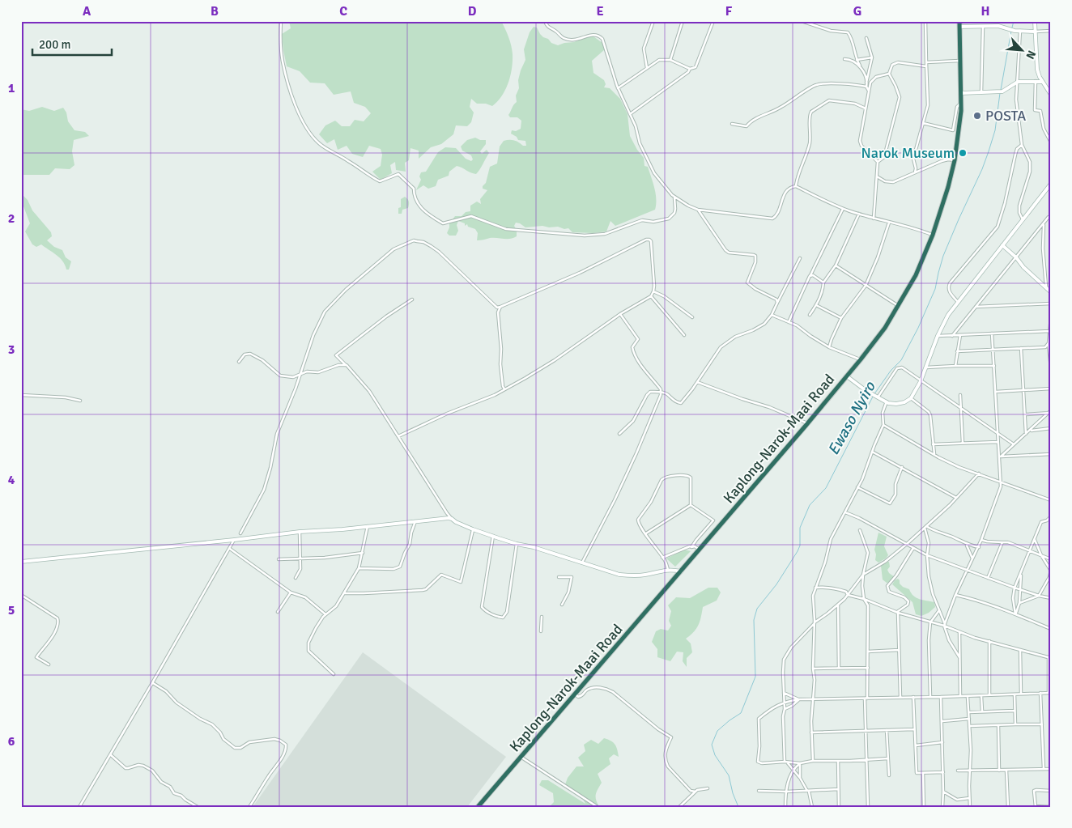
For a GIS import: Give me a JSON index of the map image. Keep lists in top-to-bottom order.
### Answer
{
  "streets": {
    "highway": ["Kaplong-Narok-Maai Road"]
  },
  "water": ["Ewaso Nyiro"],
  "places": ["POSTA", "Narok Museum"],
  "scale_bar": "200 m",
  "north": "bottom right",
  "grid": {
    "columns": [
      "A",
      "B",
      "C",
      "D",
      "E",
      "F",
      "G",
      "H"
    ],
    "rows": [
      "1",
      "2",
      "3",
      "4",
      "5",
      "6"
    ]
  }
}
